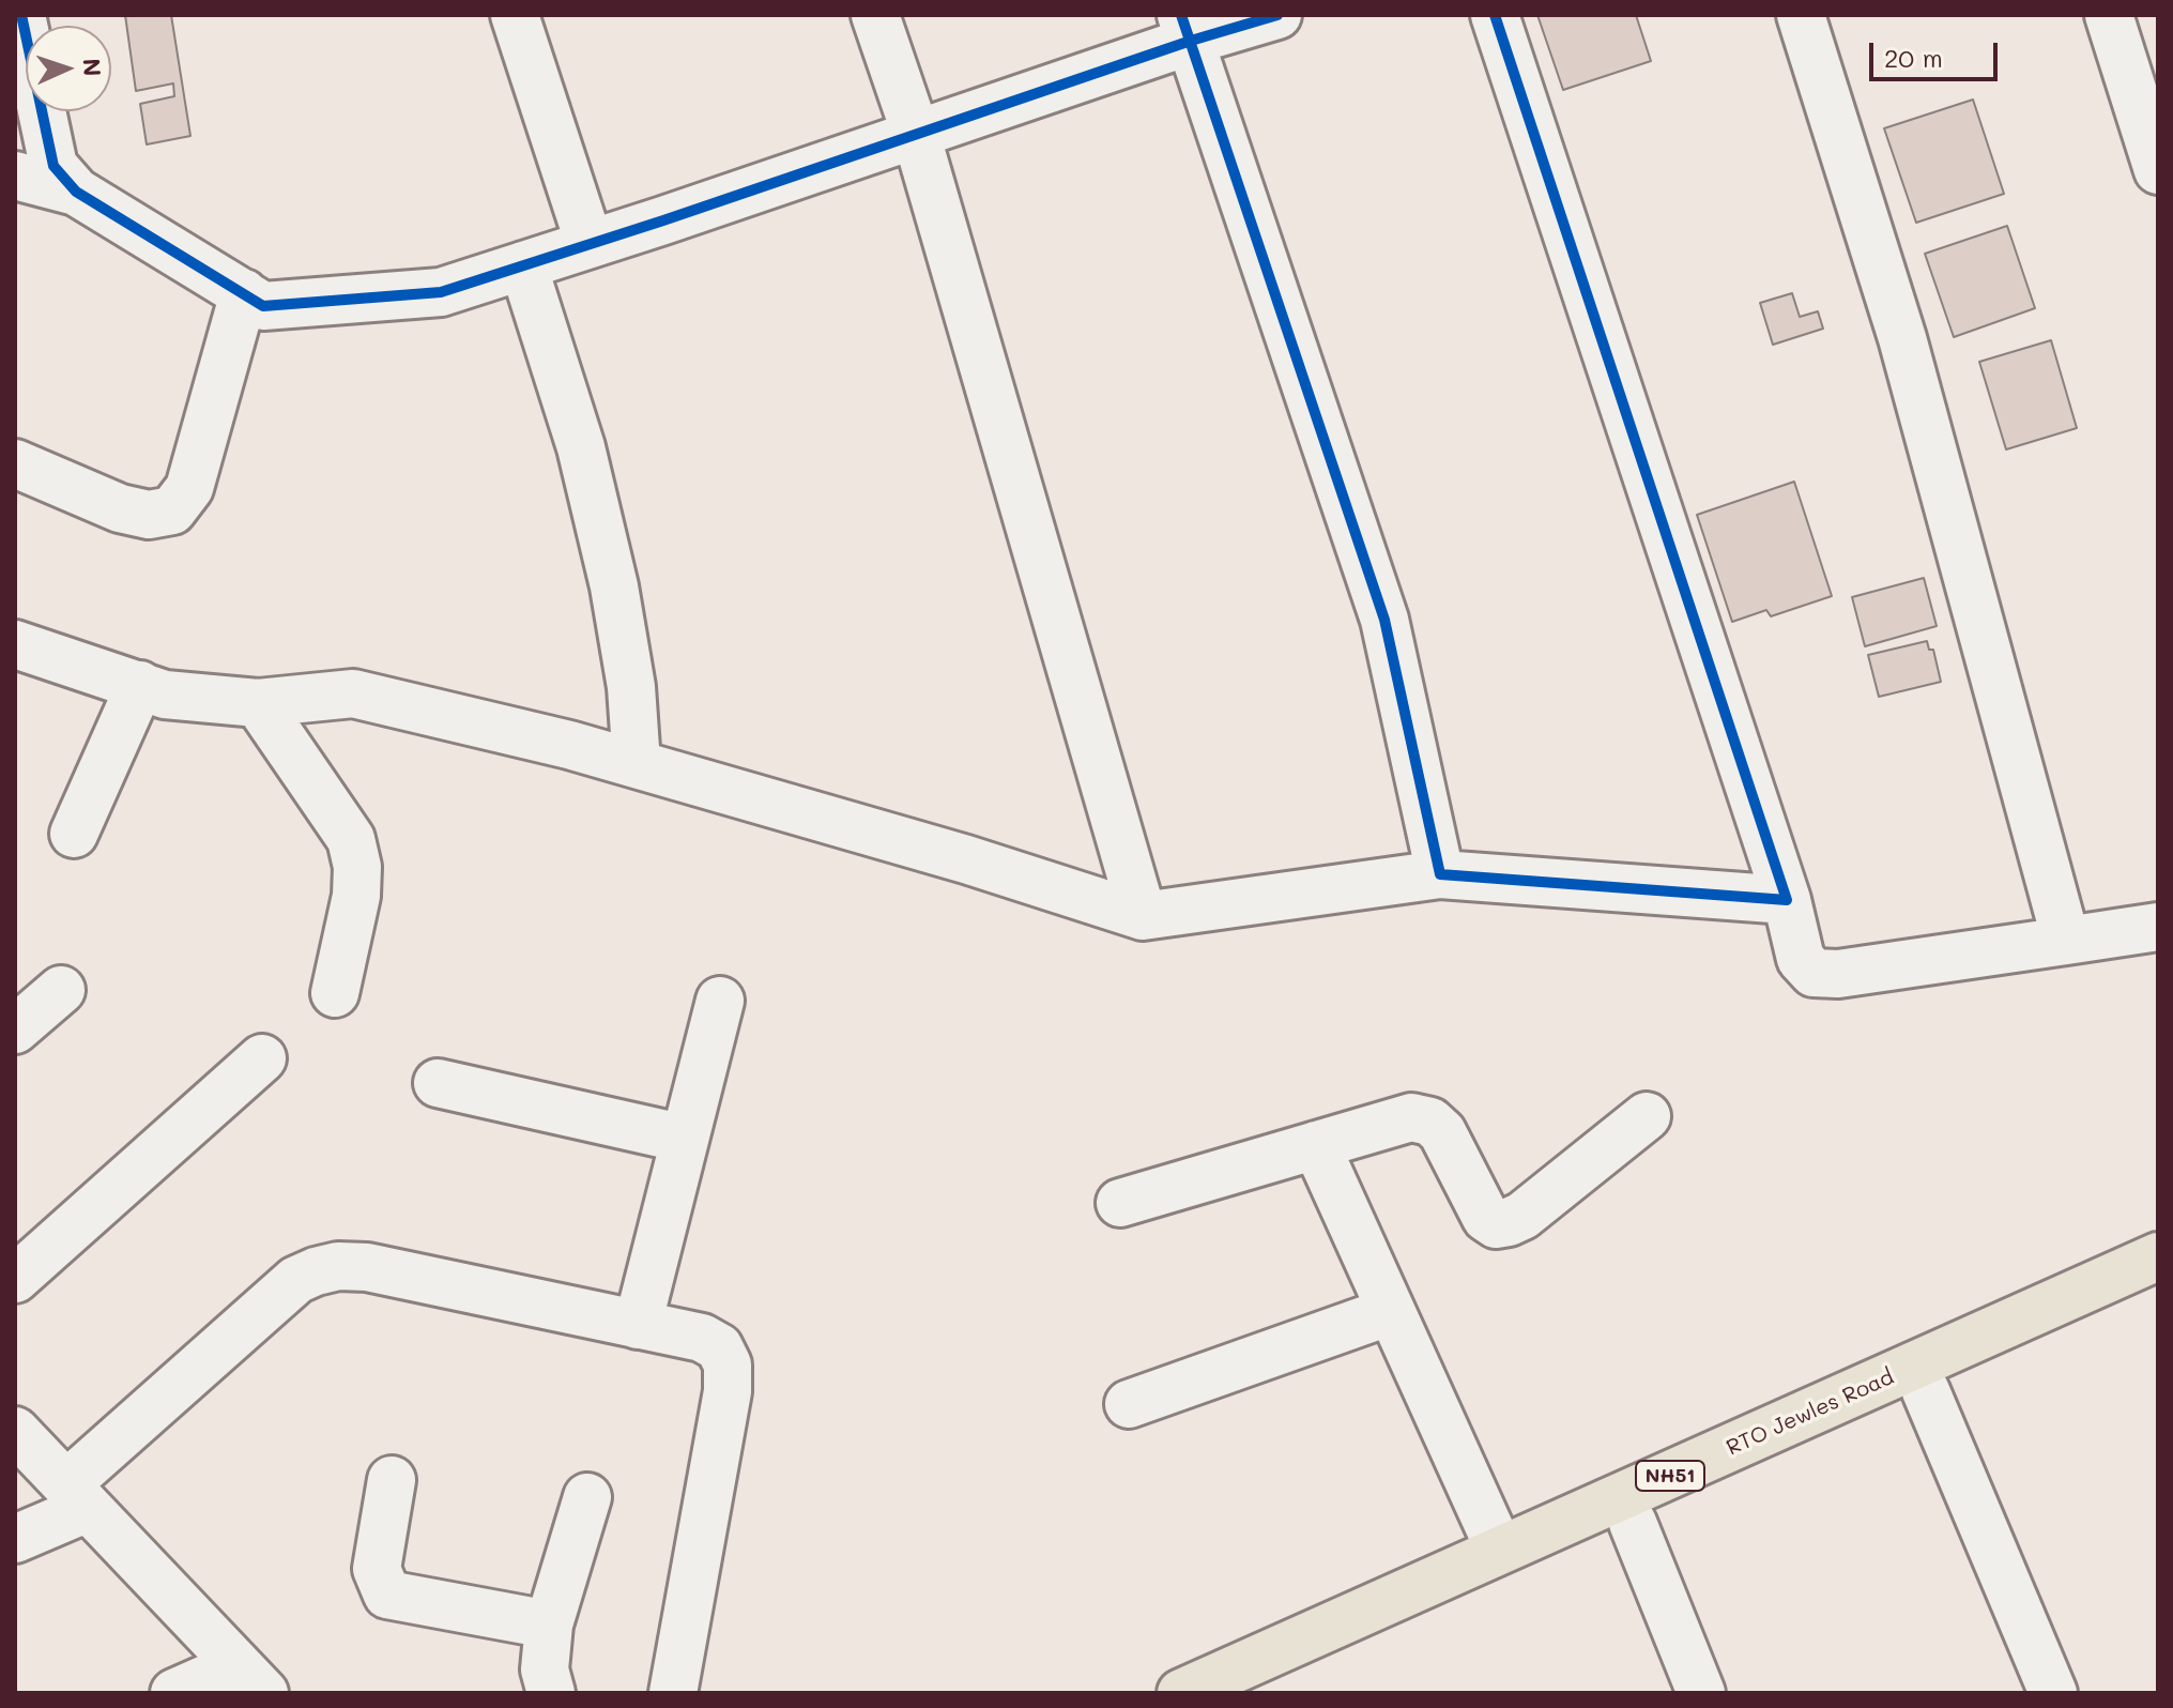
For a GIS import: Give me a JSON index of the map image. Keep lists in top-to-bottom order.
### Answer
{
  "streets": {
    "highway": ["RTO Jewles Road", "NH51"]
  },
  "scale_bar": "20 m",
  "north": "right"
}
